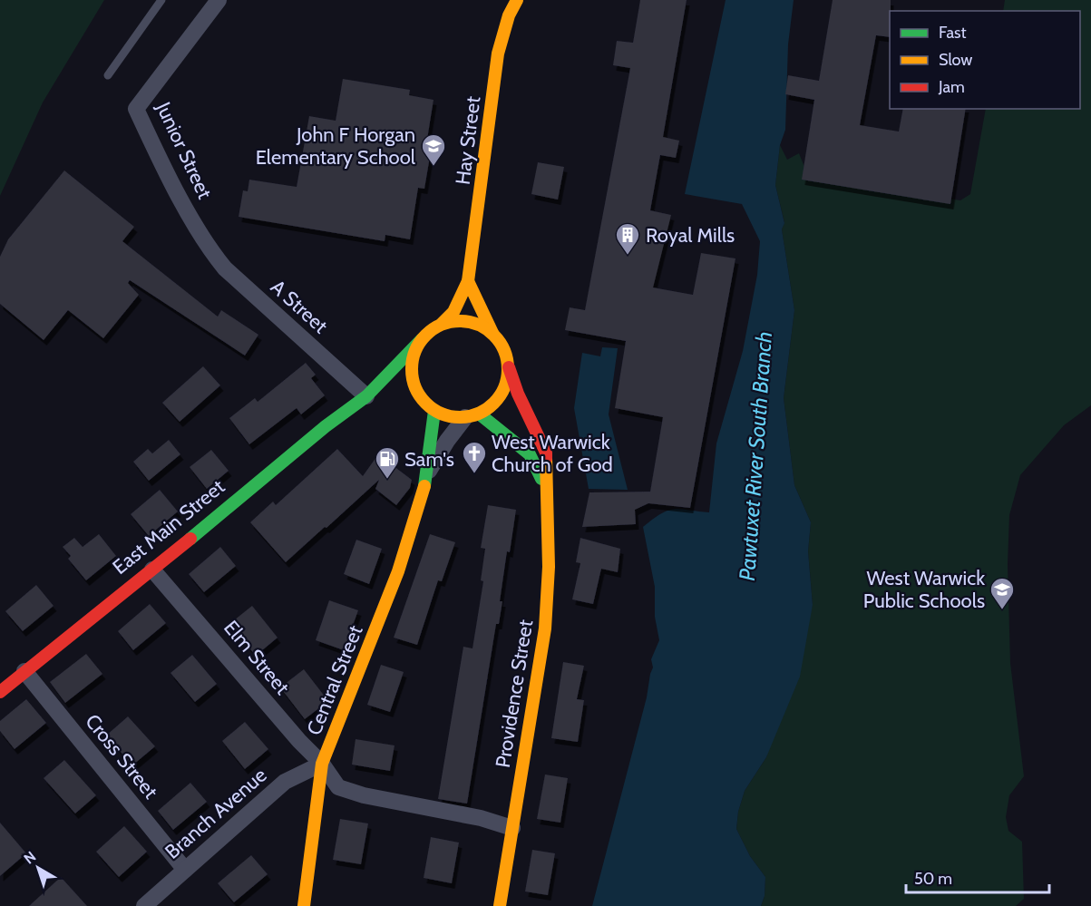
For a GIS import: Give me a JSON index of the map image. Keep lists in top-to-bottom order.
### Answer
{
  "streets": {
    "main road": [
      "Hay Street",
      "East Main Street",
      "Central Street",
      "Providence Street"
    ],
    "street": [
      "Junior Street",
      "A Street",
      "Elm Street",
      "Cross Street",
      "Branch Avenue"
    ]
  },
  "crossings": [
    ["Hay Street", "East Main Street"],
    ["Hay Street", "Providence Street"],
    ["Junior Street", "A Street"],
    ["A Street", "East Main Street"],
    ["East Main Street", "Elm Street"],
    ["East Main Street", "Providence Street"],
    ["East Main Street", "Cross Street"],
    ["Elm Street", "Central Street"],
    ["Elm Street", "Providence Street"],
    ["Elm Street", "Branch Avenue"],
    ["Central Street", "Branch Avenue"],
    ["Cross Street", "Branch Avenue"]
  ],
  "water": ["Pawtuxet River South Branch"],
  "places": {
    "school or university": ["John F Horgan Elementary School", "West Warwick Public Schools"],
    "building": ["Royal Mills"],
    "church": ["West Warwick Church of God"],
    "fuel station": ["Sam's"]
  },
  "legend": ["Fast", "Slow", "Jam"],
  "scale_bar": "50 m",
  "north": "top left"
}
